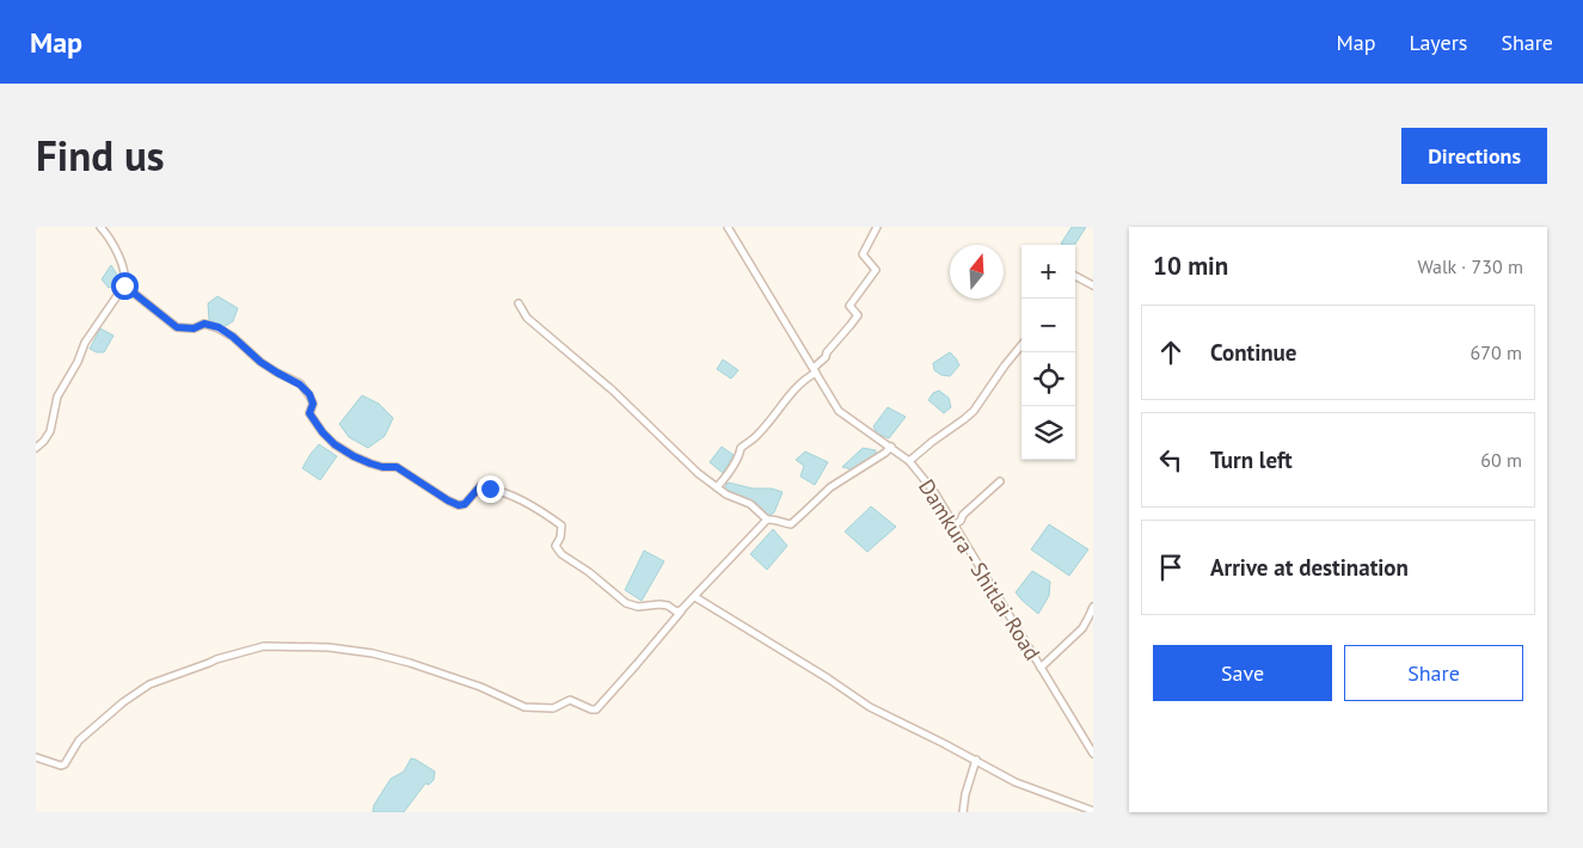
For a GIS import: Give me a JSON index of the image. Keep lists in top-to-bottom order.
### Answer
{
  "streets": {
    "street": ["Damkura - Shitlai Road"]
  },
  "north": "top",
  "page": {
    "header": "Map",
    "nav": ["Map", "Layers", "Share"],
    "title": "Find us",
    "buttons": [
      "Directions",
      ["Save", "Share"]
    ],
    "heading": ["10 min", "Walk · 730 m"],
    "map_buttons": ["+", "−"],
    "list": [
      ["Continue", "670 m"],
      ["Turn left", "60 m"],
      "Arrive at destination"
    ]
  }
}
